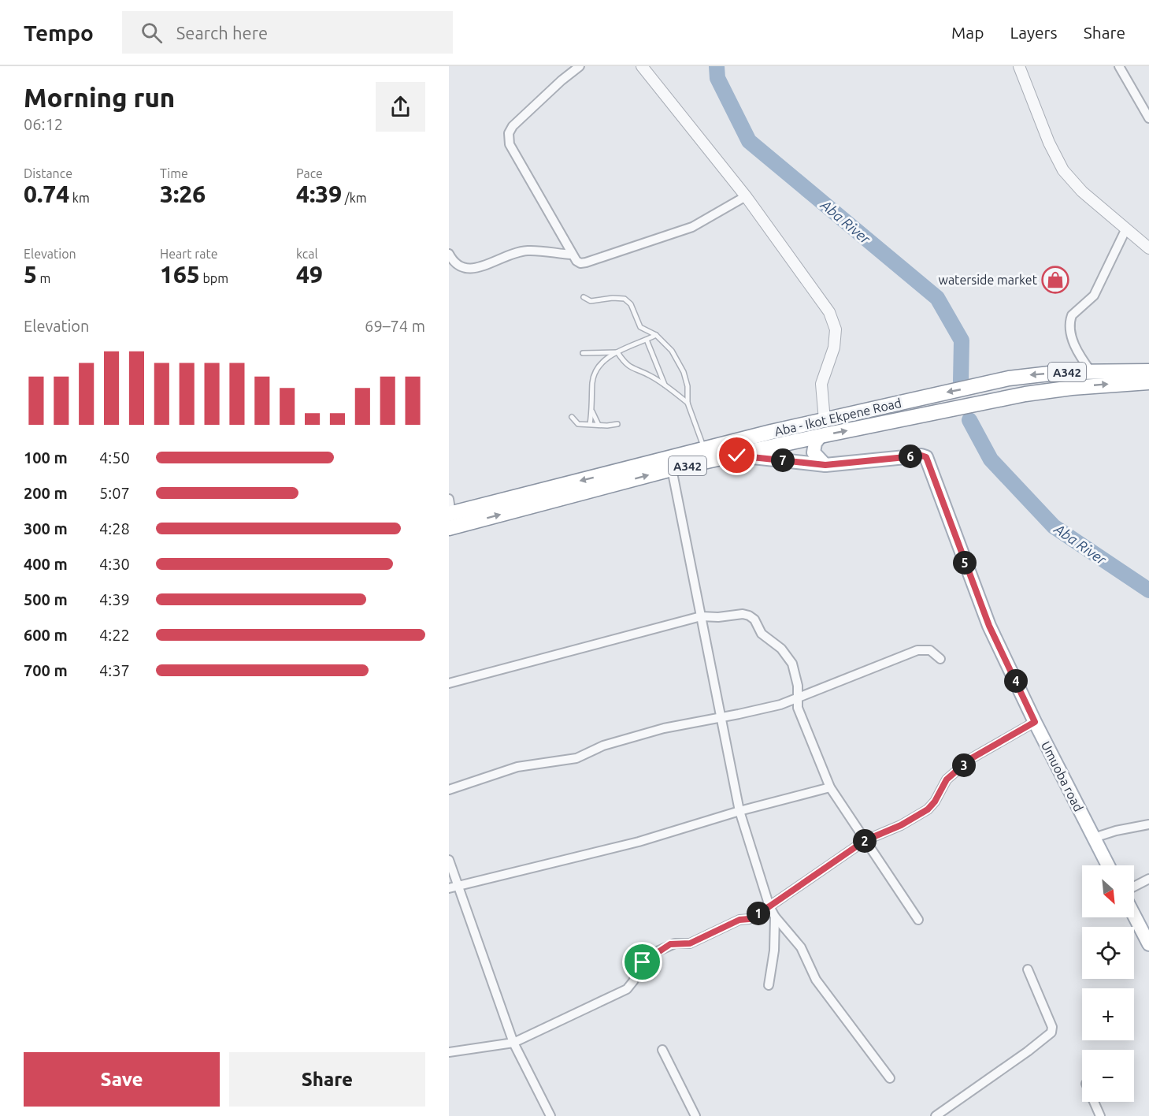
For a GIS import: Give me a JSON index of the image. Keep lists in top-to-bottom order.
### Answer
{
  "streets": {
    "highway": ["A342", "Aba - Ikot Ekpene Road"],
    "main road": ["Umuoba road"]
  },
  "crossings": [
    ["Aba - Ikot Ekpene Road", "Umuoba road"]
  ],
  "water": ["Aba River"],
  "places": {
    "shop": ["waterside market"]
  },
  "north": "bottom right",
  "page": {
    "header": "Tempo",
    "search": "Search here",
    "nav": ["Map", "Layers", "Share"],
    "heading": ["Morning run", "06:12"],
    "stats": [
      ["Distance", "0.74 km"],
      ["Time", "3:26"],
      ["Pace", "4:39 /km"],
      ["Elevation", "5 m"],
      ["Heart rate", "165 bpm"],
      ["kcal", "49"]
    ],
    "chart": ["Elevation", "69–74 m"],
    "list": [
      {
        "name": "100 m",
        "note": "4:50"
      },
      {
        "name": "200 m",
        "note": "5:07"
      },
      {
        "name": "300 m",
        "note": "4:28"
      },
      {
        "name": "400 m",
        "note": "4:30"
      },
      {
        "name": "500 m",
        "note": "4:39"
      },
      {
        "name": "600 m",
        "note": "4:22"
      },
      {
        "name": "700 m",
        "note": "4:37"
      }
    ],
    "pins": [
      "6",
      "7",
      "5",
      "4",
      "3",
      "2",
      "1"
    ],
    "map_buttons": ["+", "−"],
    "buttons": ["Save", "Share"]
  }
}
